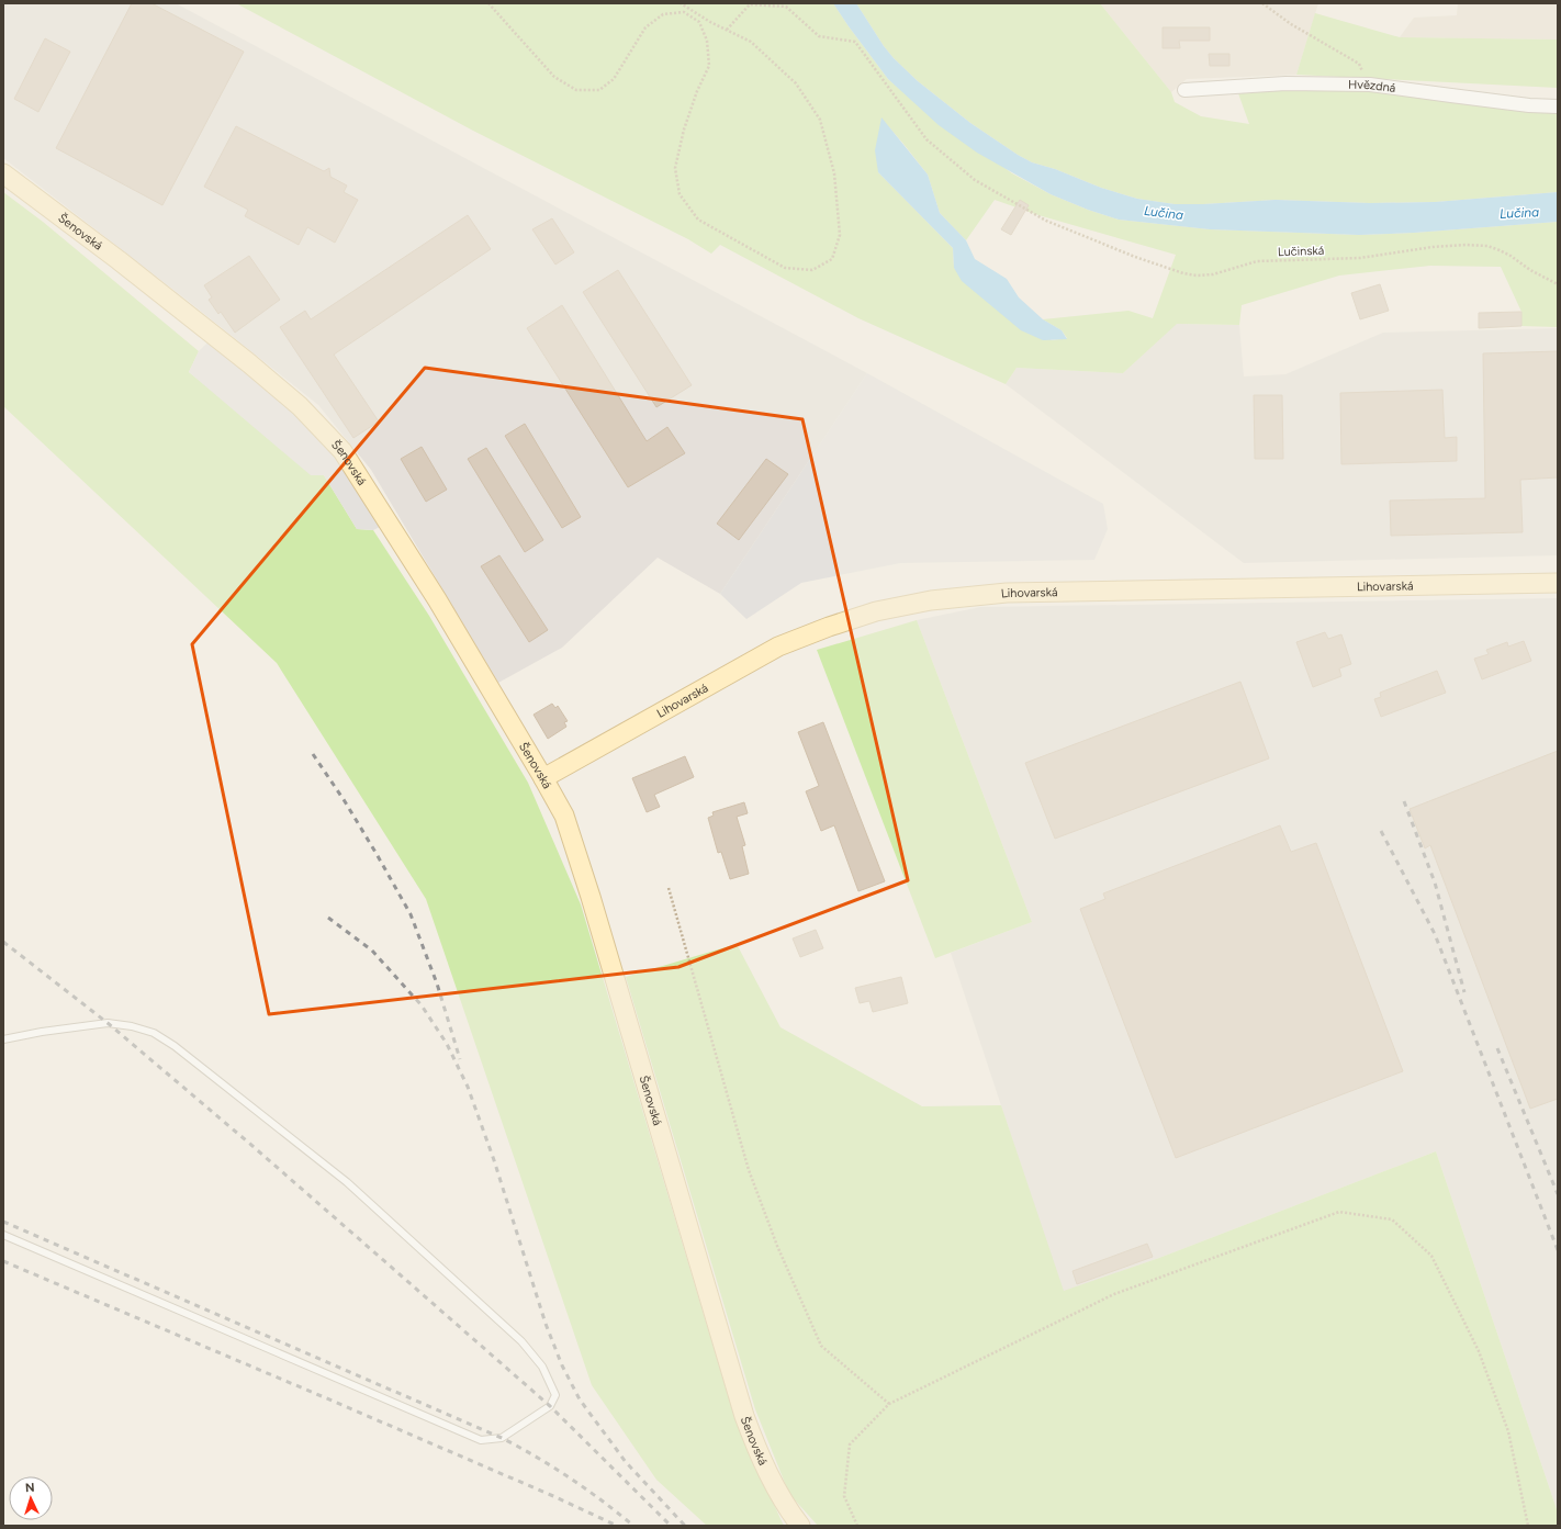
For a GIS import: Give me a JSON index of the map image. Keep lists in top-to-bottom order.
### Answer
{
  "streets": {
    "street": ["Hvězdná", "Šenovská", "Lihovarská"],
    "path": ["Lučinská"]
  },
  "crossings": [
    ["Šenovská", "Lihovarská"]
  ],
  "water": ["Lučina"],
  "north": "top"
}
